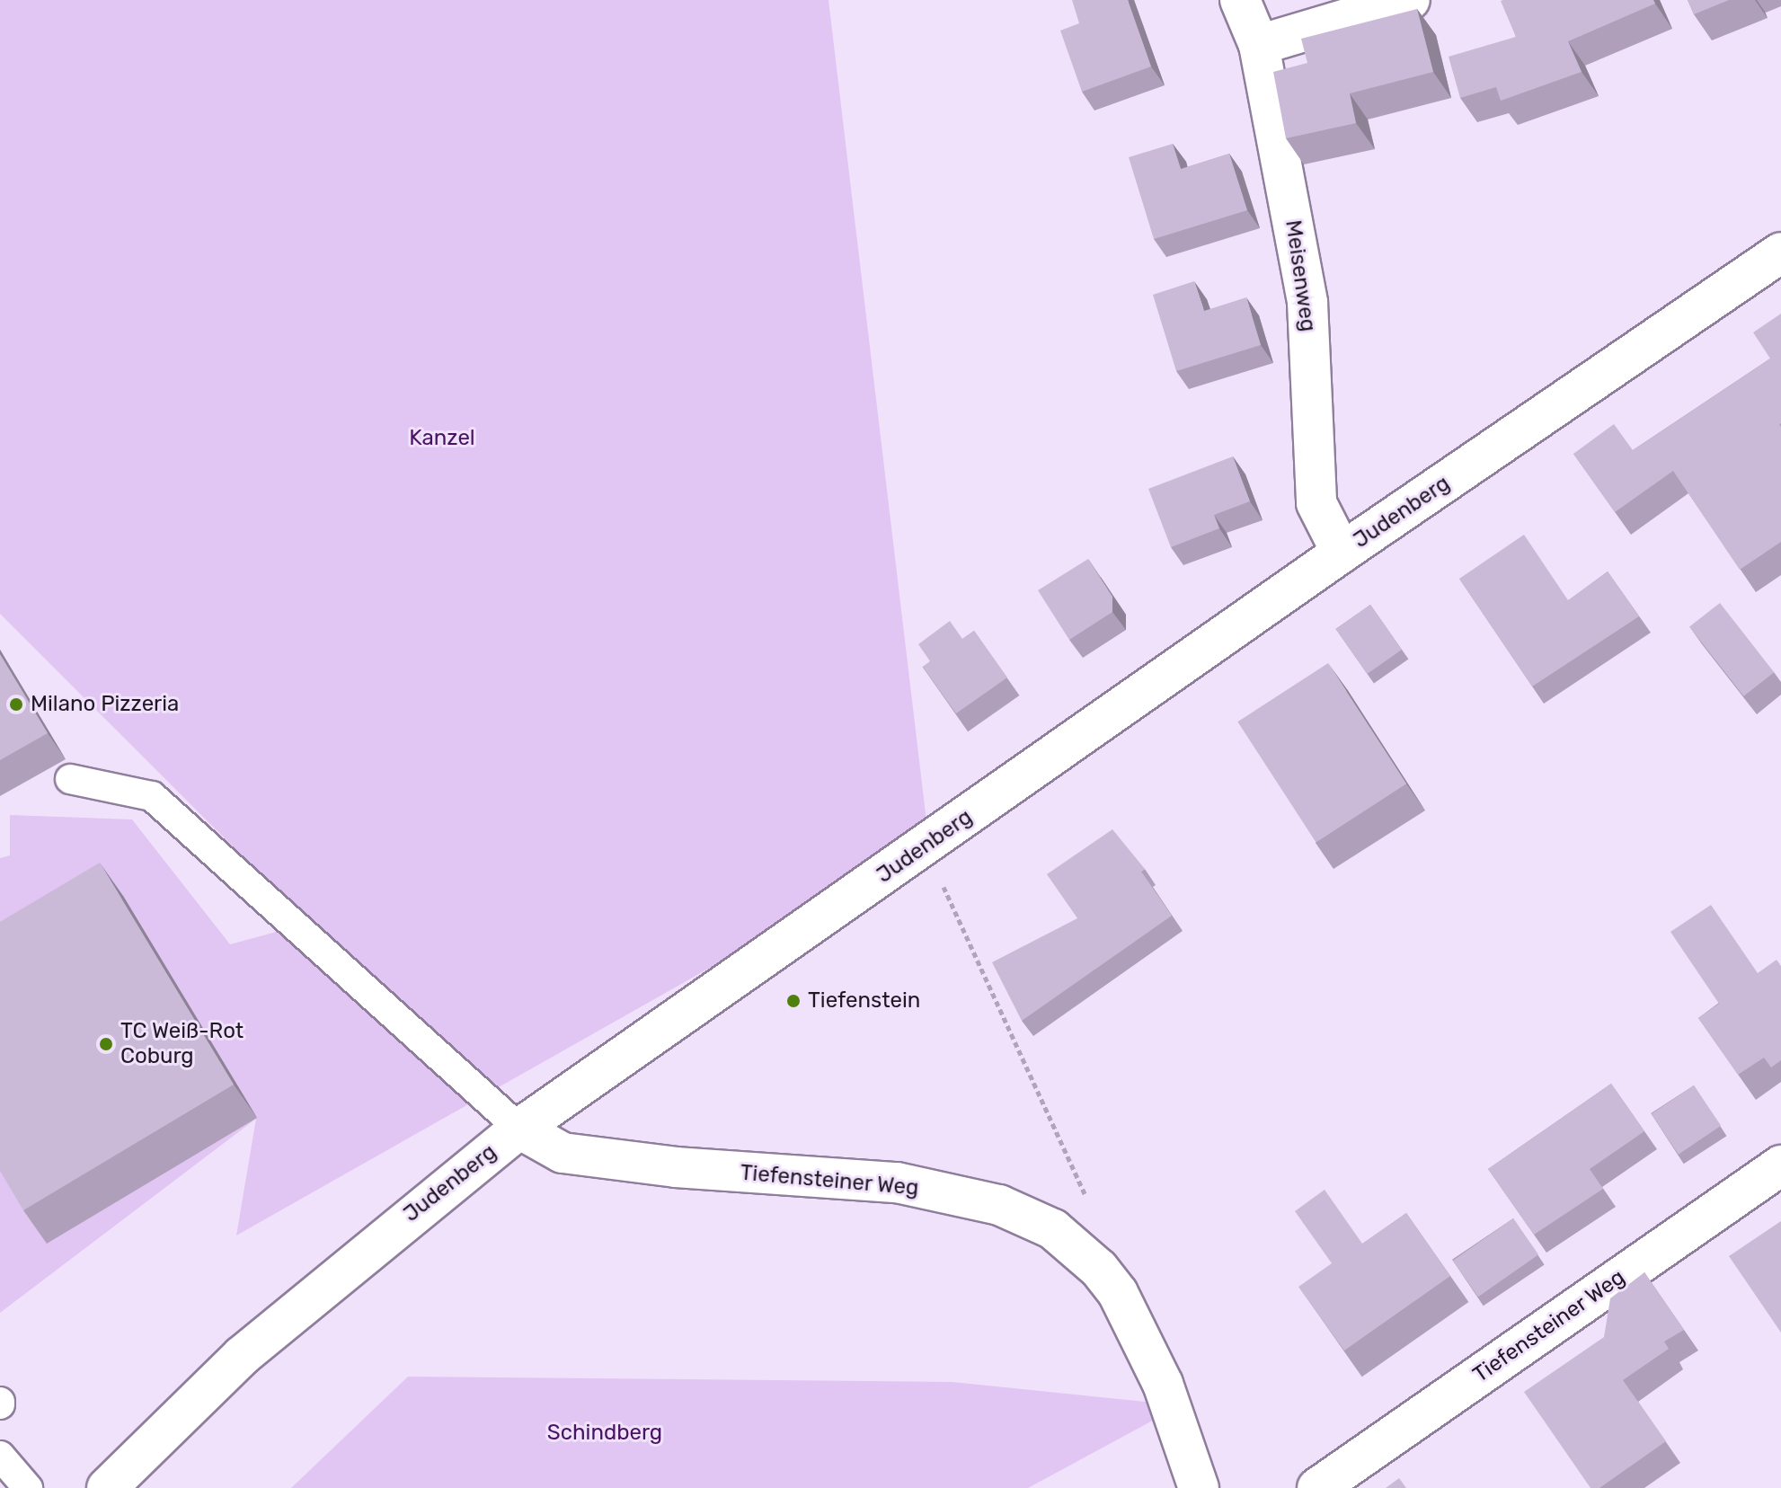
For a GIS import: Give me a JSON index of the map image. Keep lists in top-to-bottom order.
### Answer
{
  "streets": {
    "street": ["Meisenweg", "Judenberg", "Tiefensteiner Weg"]
  },
  "crossings": [
    ["Meisenweg", "Judenberg"],
    ["Judenberg", "Tiefensteiner Weg"]
  ],
  "parks": ["Kanzel", "Schindberg"],
  "places": ["Milano Pizzeria", "Tiefenstein", "TC Weiß-Rot Coburg"]
}
